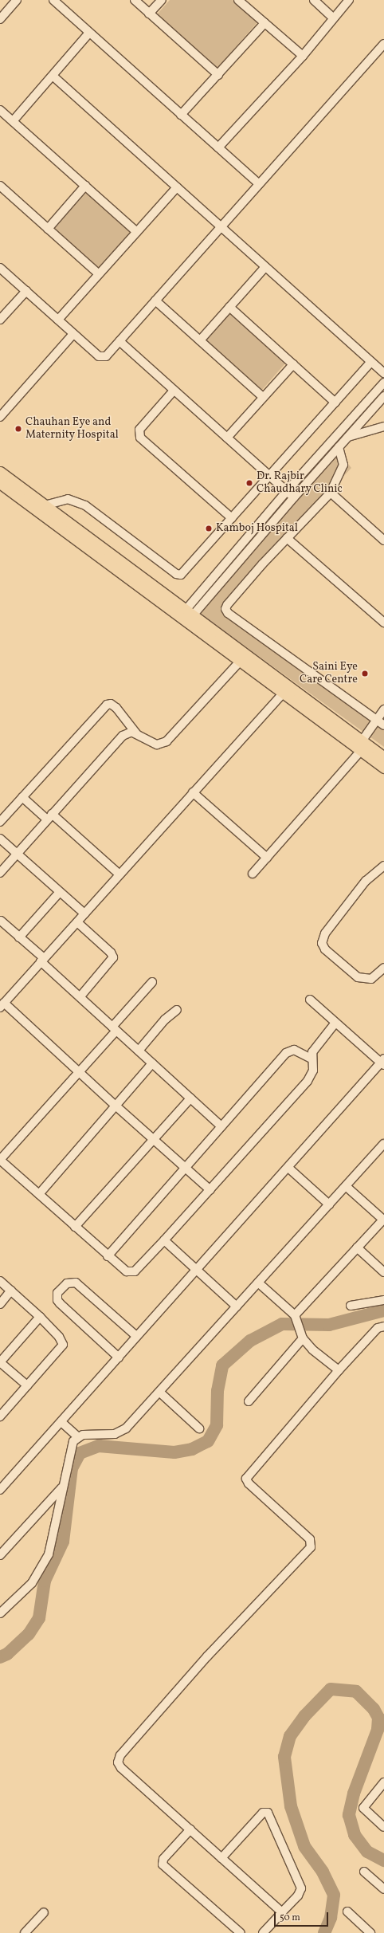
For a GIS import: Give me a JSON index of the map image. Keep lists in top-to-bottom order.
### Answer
{
  "places": [
    "Chauhan Eye and Maternity Hospital",
    "Dr. Rajbir Chaudhary Clinic",
    "Kamboj Hospital",
    "Saini Eye Care Centre"
  ],
  "scale_bar": "50 m"
}
